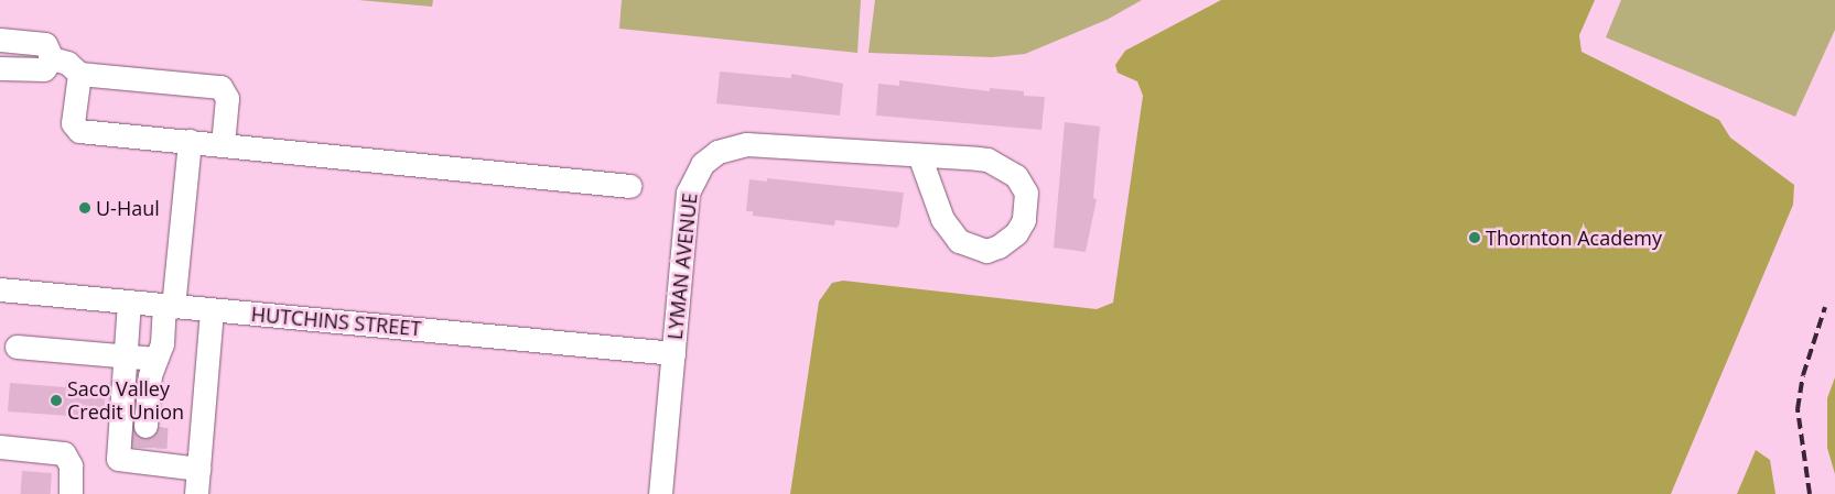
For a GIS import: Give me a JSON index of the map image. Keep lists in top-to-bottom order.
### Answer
{
  "streets": {
    "street": ["LYMAN AVENUE", "HUTCHINS STREET"]
  },
  "crossings": [
    ["LYMAN AVENUE", "HUTCHINS STREET"]
  ],
  "places": ["U-Haul", "Thornton Academy", "Saco Valley Credit Union"]
}
